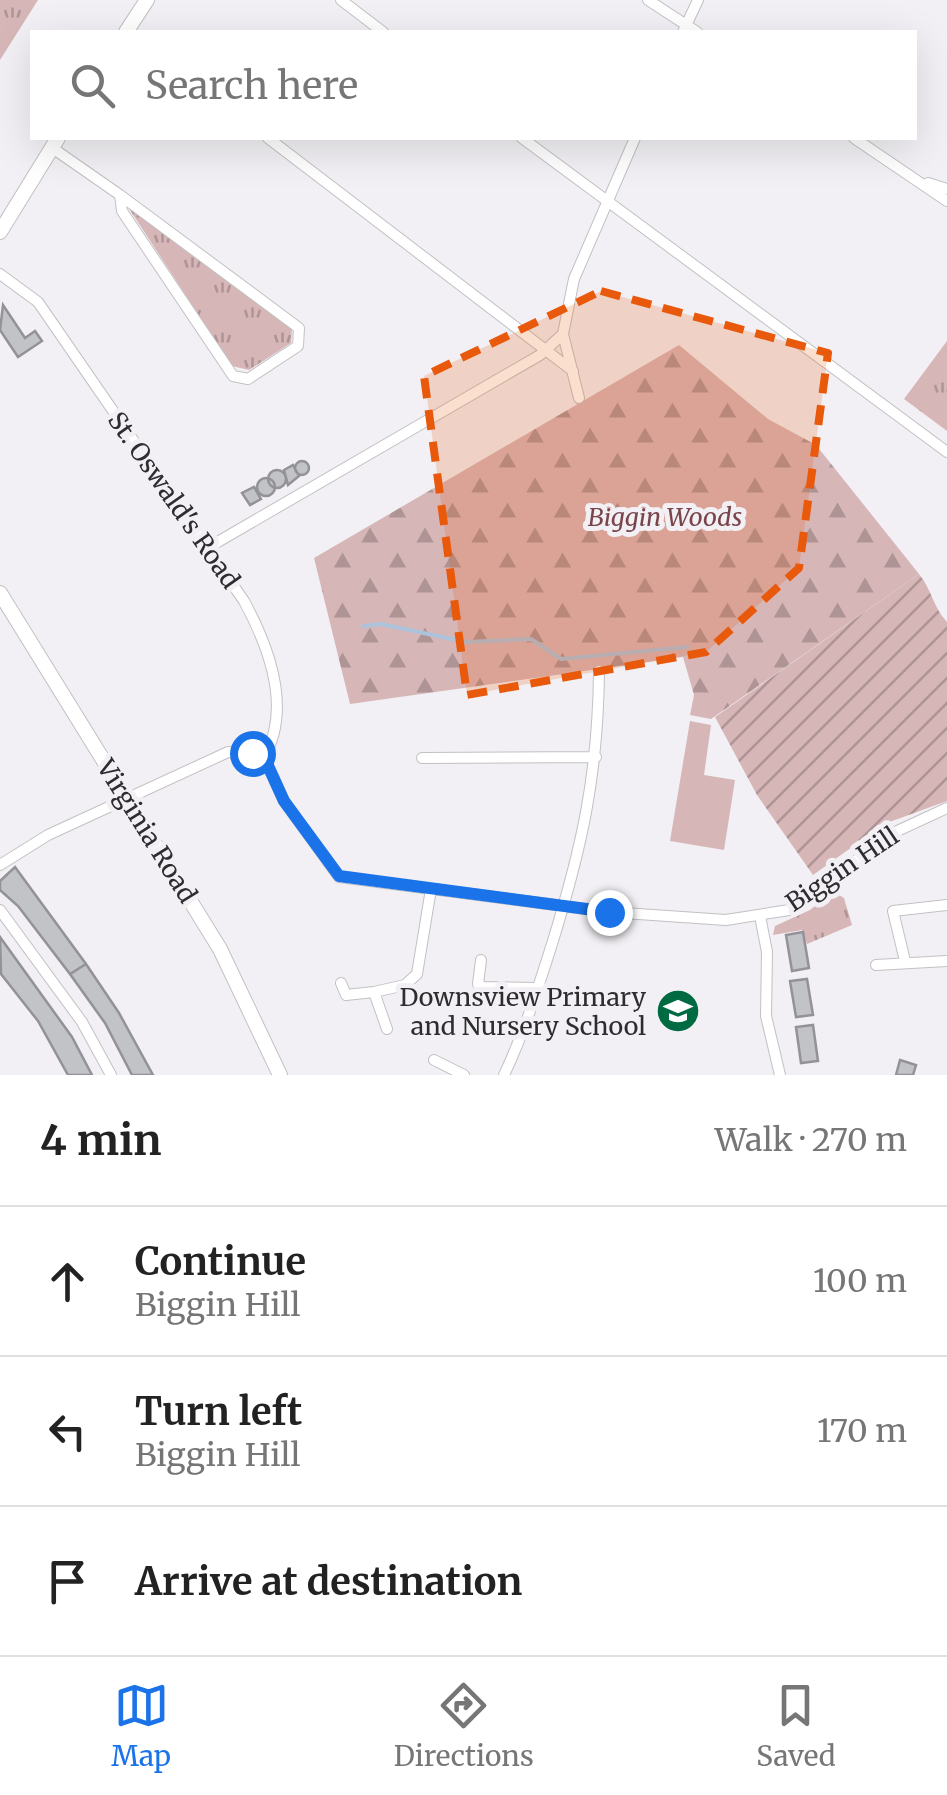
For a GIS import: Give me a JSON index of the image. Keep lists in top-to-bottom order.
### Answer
{
  "streets": {
    "street": ["St. Oswald's Road", "Virginia Road", "Biggin Hill"]
  },
  "crossings": [
    ["St. Oswald's Road", "Biggin Hill"]
  ],
  "parks": ["Biggin Woods"],
  "places": {
    "school or university": ["Downsview Primary and Nursery School"]
  },
  "page": {
    "search": "Search here",
    "heading": ["4 min", "Walk · 270 m"],
    "list": [
      ["Continue", "Biggin Hill", "100 m"],
      ["Turn left", "Biggin Hill", "170 m"],
      "Arrive at destination"
    ],
    "nav": ["Map", "Directions", "Saved"]
  }
}
